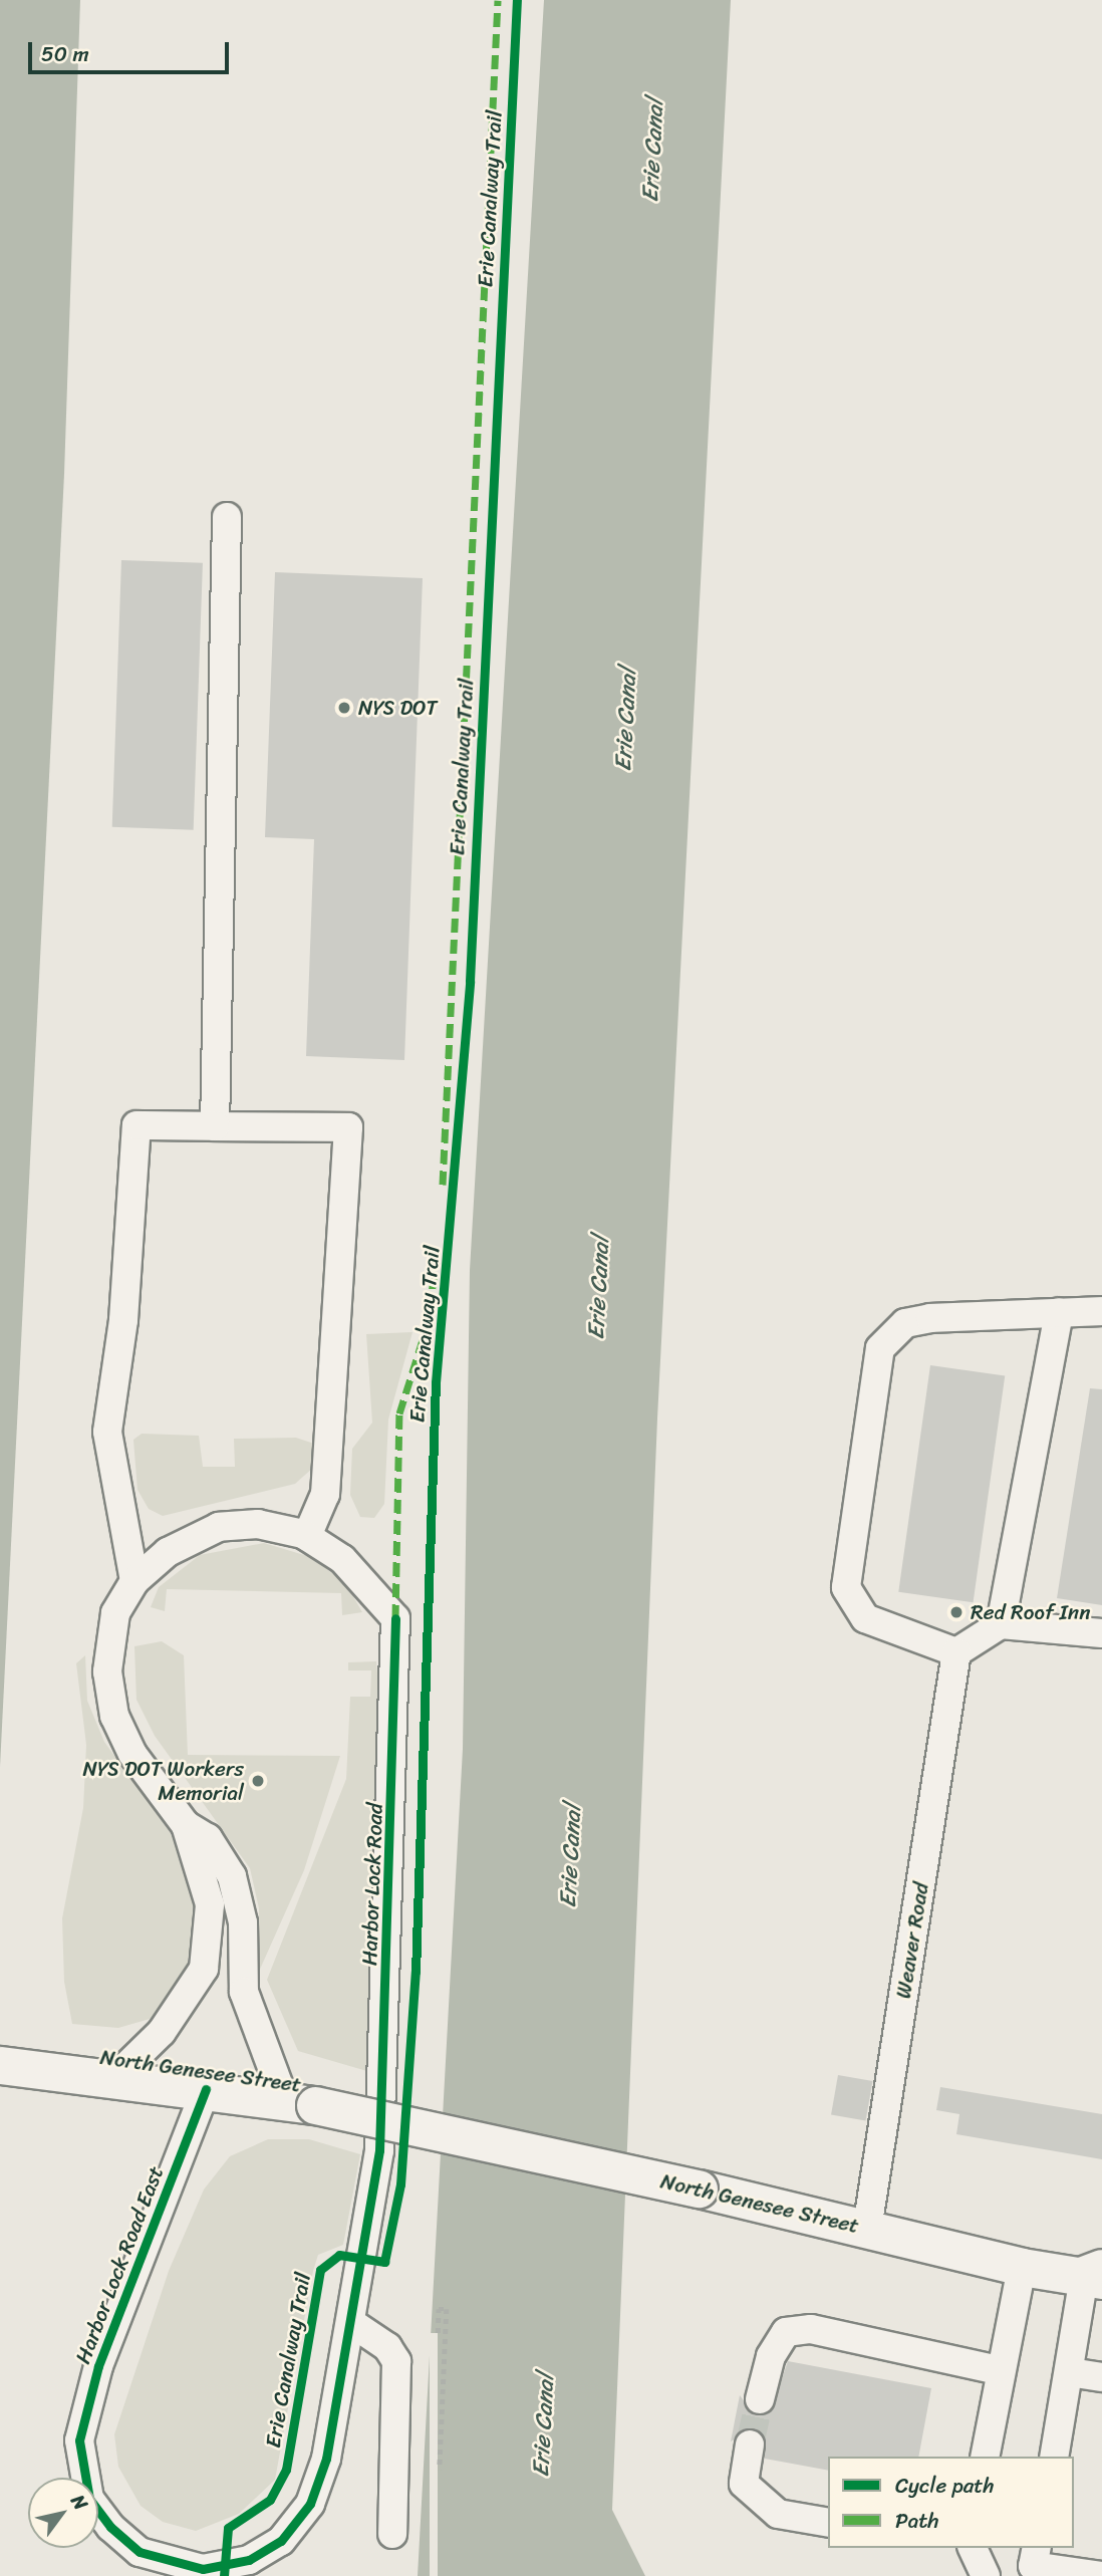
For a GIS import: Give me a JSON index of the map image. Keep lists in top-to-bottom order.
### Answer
{
  "streets": {
    "main road": ["North Genesee Street"],
    "street": ["Harbor Lock Road", "Weaver Road", "Harbor Lock Road East"],
    "cycle path": ["Erie Canalway Trail"]
  },
  "crossings": [
    ["Harbor Lock Road", "Harbor Lock Road East"],
    ["Weaver Road", "North Genesee Street"],
    ["North Genesee Street", "Harbor Lock Road East"]
  ],
  "water": ["Erie Canal"],
  "places": ["NYS DOT", "Red Roof Inn", "NYS DOT Workers Memorial"],
  "legend": ["Cycle path", "Path"],
  "scale_bar": "50 m",
  "north": "top right"
}
